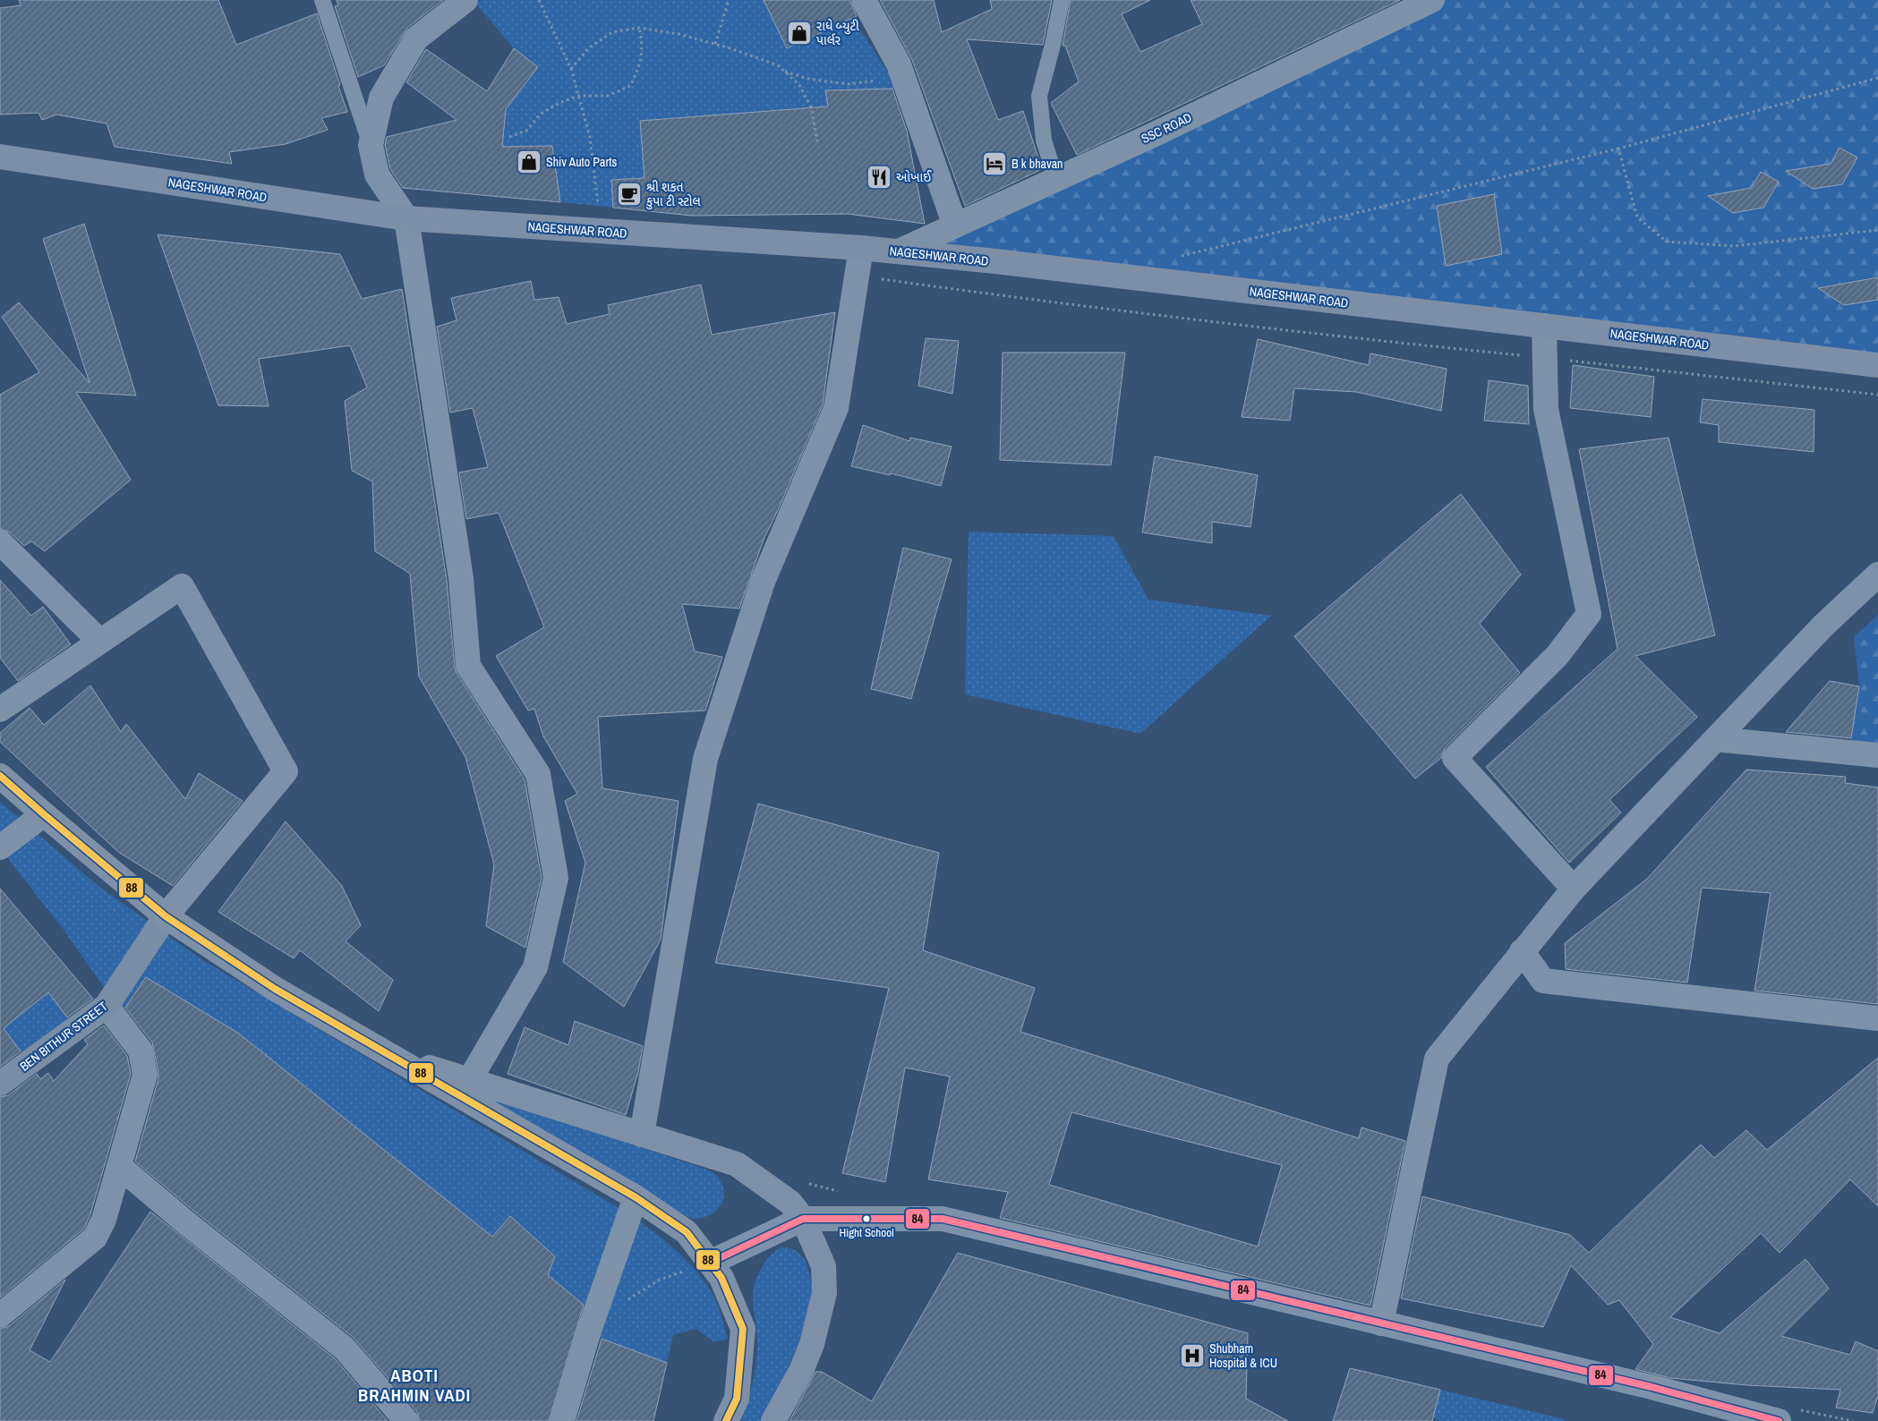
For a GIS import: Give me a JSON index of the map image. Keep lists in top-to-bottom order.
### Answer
{
  "streets": {
    "main road": ["NAGESHWAR ROAD", "BEN BITHUR STREET"],
    "street": ["SSC ROAD"]
  },
  "crossings": [
    ["SSC ROAD", "NAGESHWAR ROAD"]
  ],
  "districts": ["ABOTI BRAHMIN VADI"],
  "places": {
    "shop": ["રાધે બ્યુટી પાર્લર", "Shiv Auto Parts"],
    "hotel": ["B k bhavan"],
    "restaurant": ["ઓખાઈ"],
    "cafe": ["શ્રી શકત કુપા ટી સ્ટોલ"],
    "other": ["Hight School"],
    "hospital": ["Shubham Hospital & ICU"]
  },
  "lines": ["transit line 88", "transit line 84"]
}
